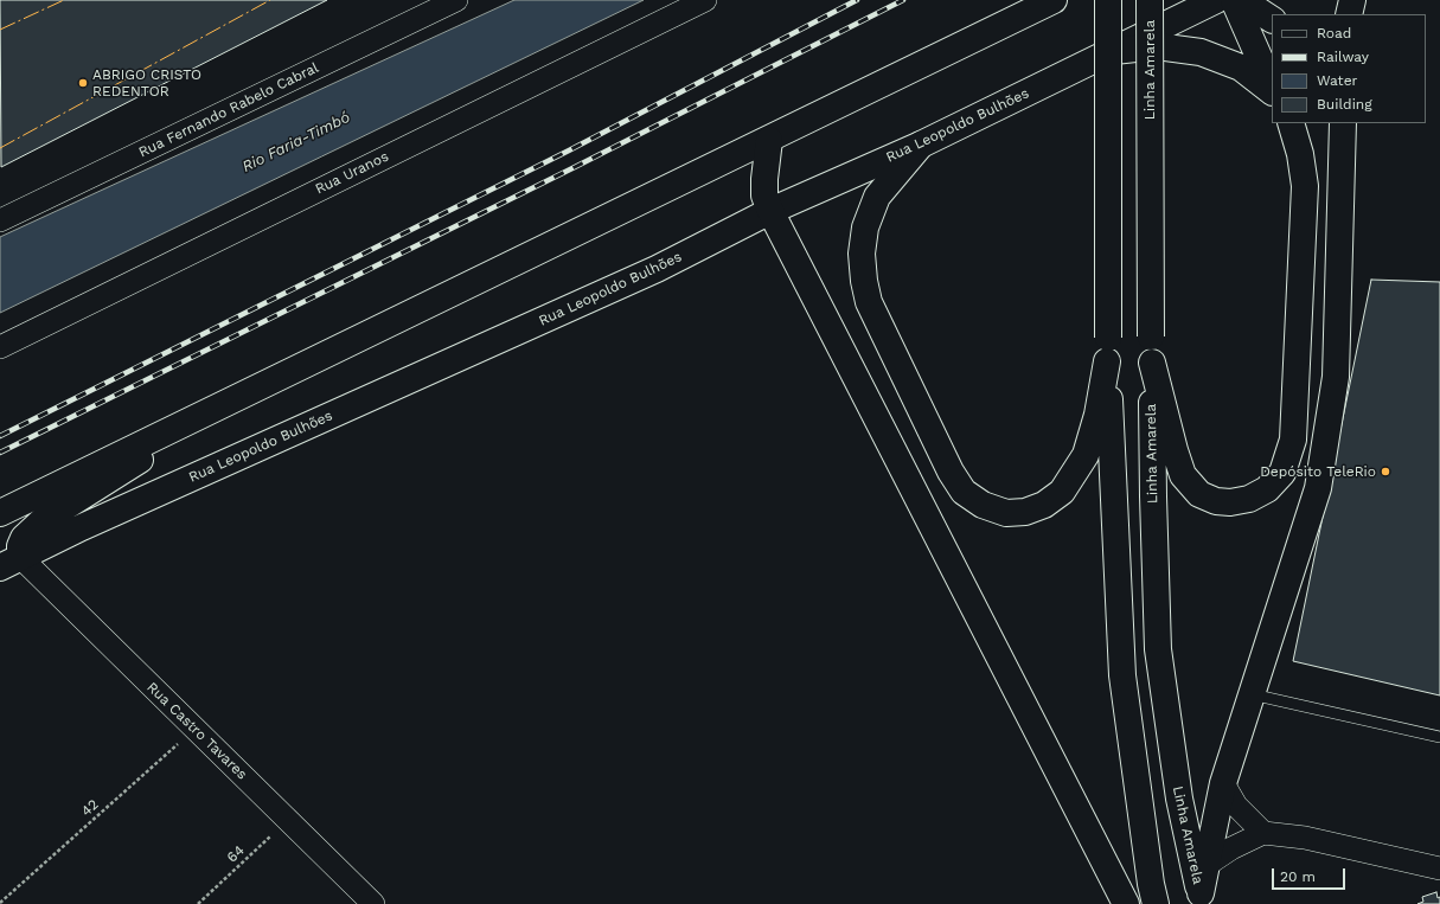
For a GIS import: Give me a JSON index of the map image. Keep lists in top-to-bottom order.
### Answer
{
  "streets": {
    "main road": ["Linha Amarela", "Rua Leopoldo Bulhões"],
    "street": ["Rua Fernando Rabelo Cabral", "Rua Uranos", "Rua Castro Tavares"],
    "path": ["42", "64"]
  },
  "crossings": [
    ["Rua Leopoldo Bulhões", "Rua Castro Tavares"],
    ["Rua Castro Tavares", "42"],
    ["Rua Castro Tavares", "64"]
  ],
  "water": ["Rio Faria-Timbó"],
  "places": ["ABRIGO CRISTO REDENTOR", "Depósito TeleRio"],
  "legend": [
    "Road",
    "Railway",
    "Water",
    "Building"
  ],
  "scale_bar": "20 m"
}
